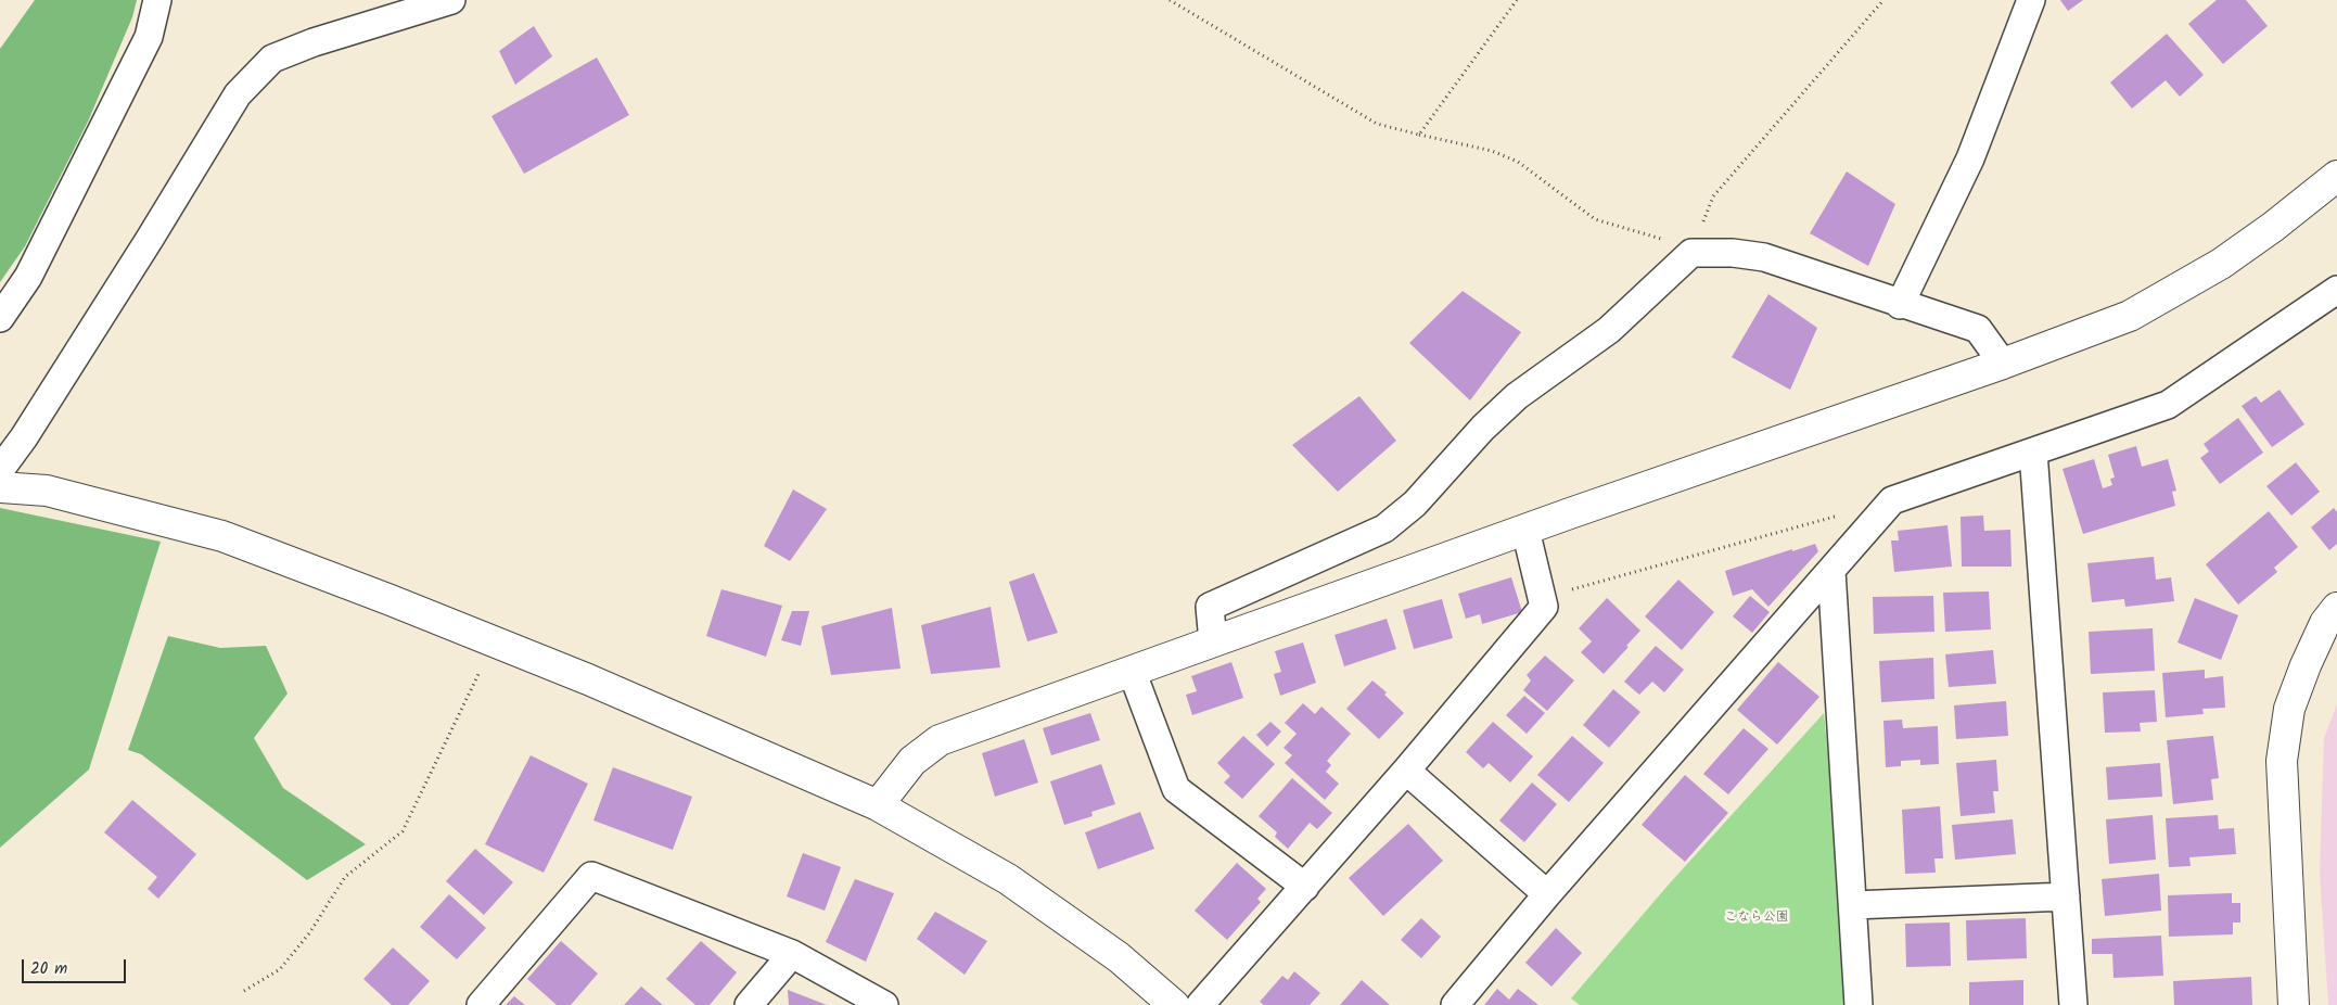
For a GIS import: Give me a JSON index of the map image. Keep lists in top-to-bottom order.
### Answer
{
  "parks": ["こなら公園"],
  "scale_bar": "20 m"
}
